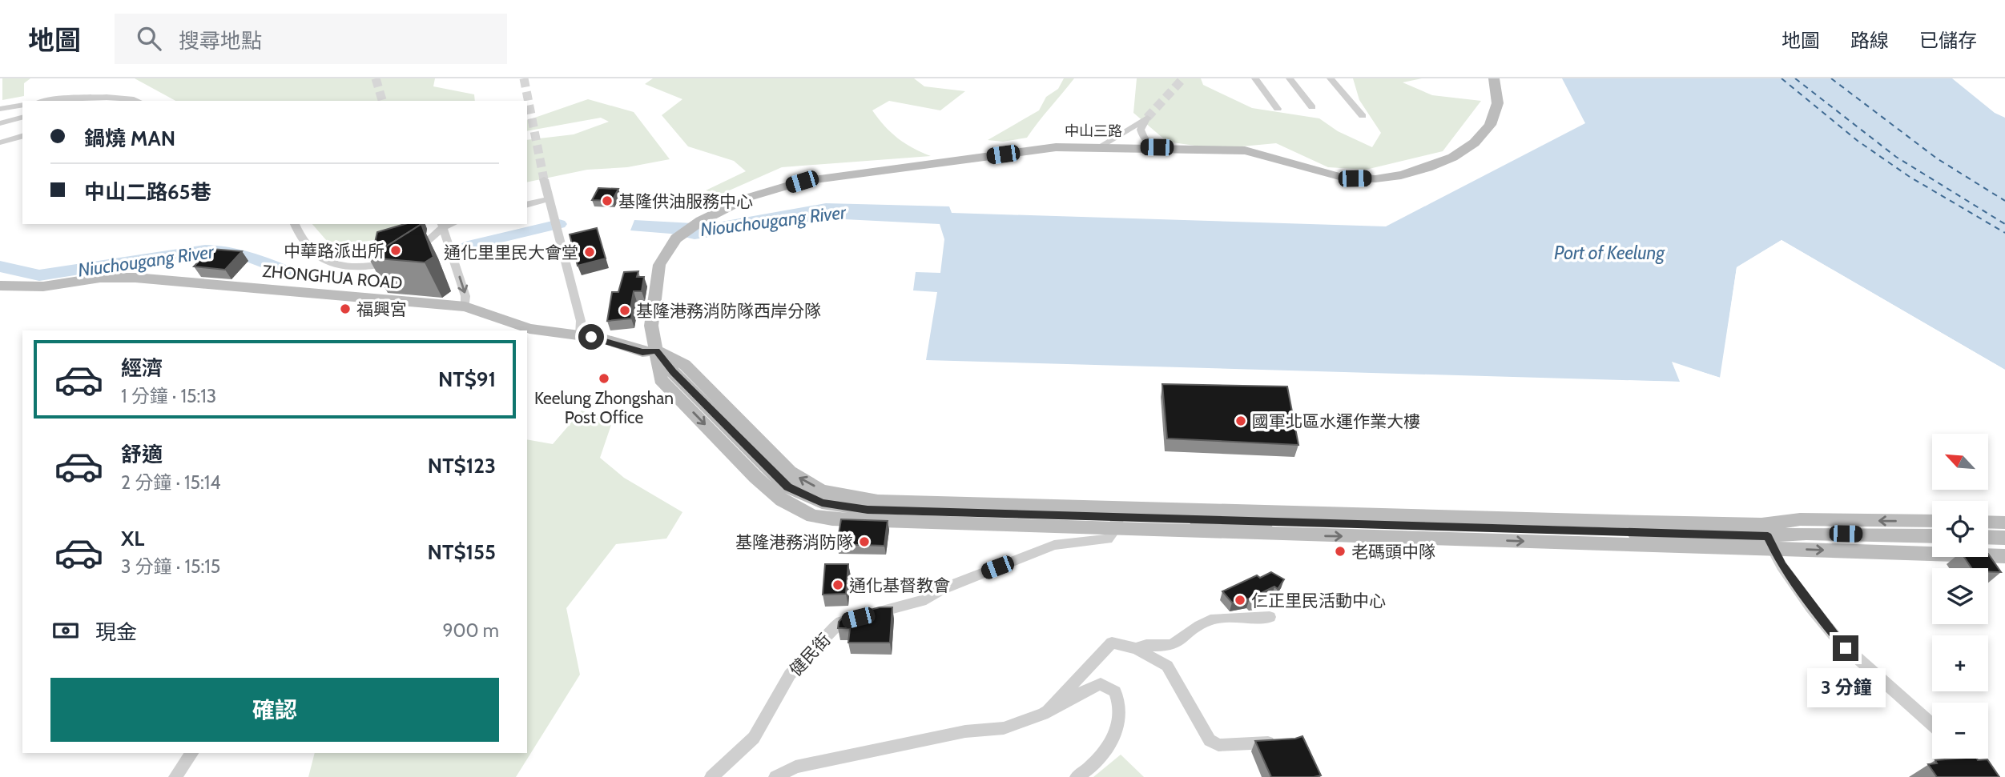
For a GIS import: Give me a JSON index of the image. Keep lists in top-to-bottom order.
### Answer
{
  "streets": {
    "street": ["中山三路", "ZHONGHUA ROAD", "健民街"]
  },
  "crossings": [
    ["中山三路", "ZHONGHUA ROAD"]
  ],
  "water": ["Niouchougang River", "Port of Keelung", "Niuchougang River"],
  "places": [
    "基隆供油服務中心",
    "中華路派出所",
    "通化里里民大會堂",
    "福興宮",
    "基隆港務消防隊西岸分隊",
    "Keelung Zhongshan Post Office",
    "國軍北區水運作業大樓",
    "基隆港務消防隊",
    "老碼頭中隊",
    "通化基督教會",
    "仁正里民活動中心"
  ],
  "north": "top left",
  "page": {
    "header": "地圖",
    "search": "搜尋地點",
    "nav": ["地圖", "路線", "已儲存"],
    "banner": ["鍋燒 MAN", "中山二路65巷"],
    "list": [
      {
        "name": "經濟",
        "note": "1 分鐘 · 15:13",
        "value": "NT$91"
      },
      {
        "name": "舒適",
        "note": "2 分鐘 · 15:14",
        "value": "NT$123"
      },
      {
        "name": "XL",
        "note": "3 分鐘 · 15:15",
        "value": "NT$155"
      }
    ],
    "map_buttons": ["+", "−"],
    "pay": ["現金", "900 m"],
    "buttons": "確認",
    "bubble": "3 分鐘"
  }
}
